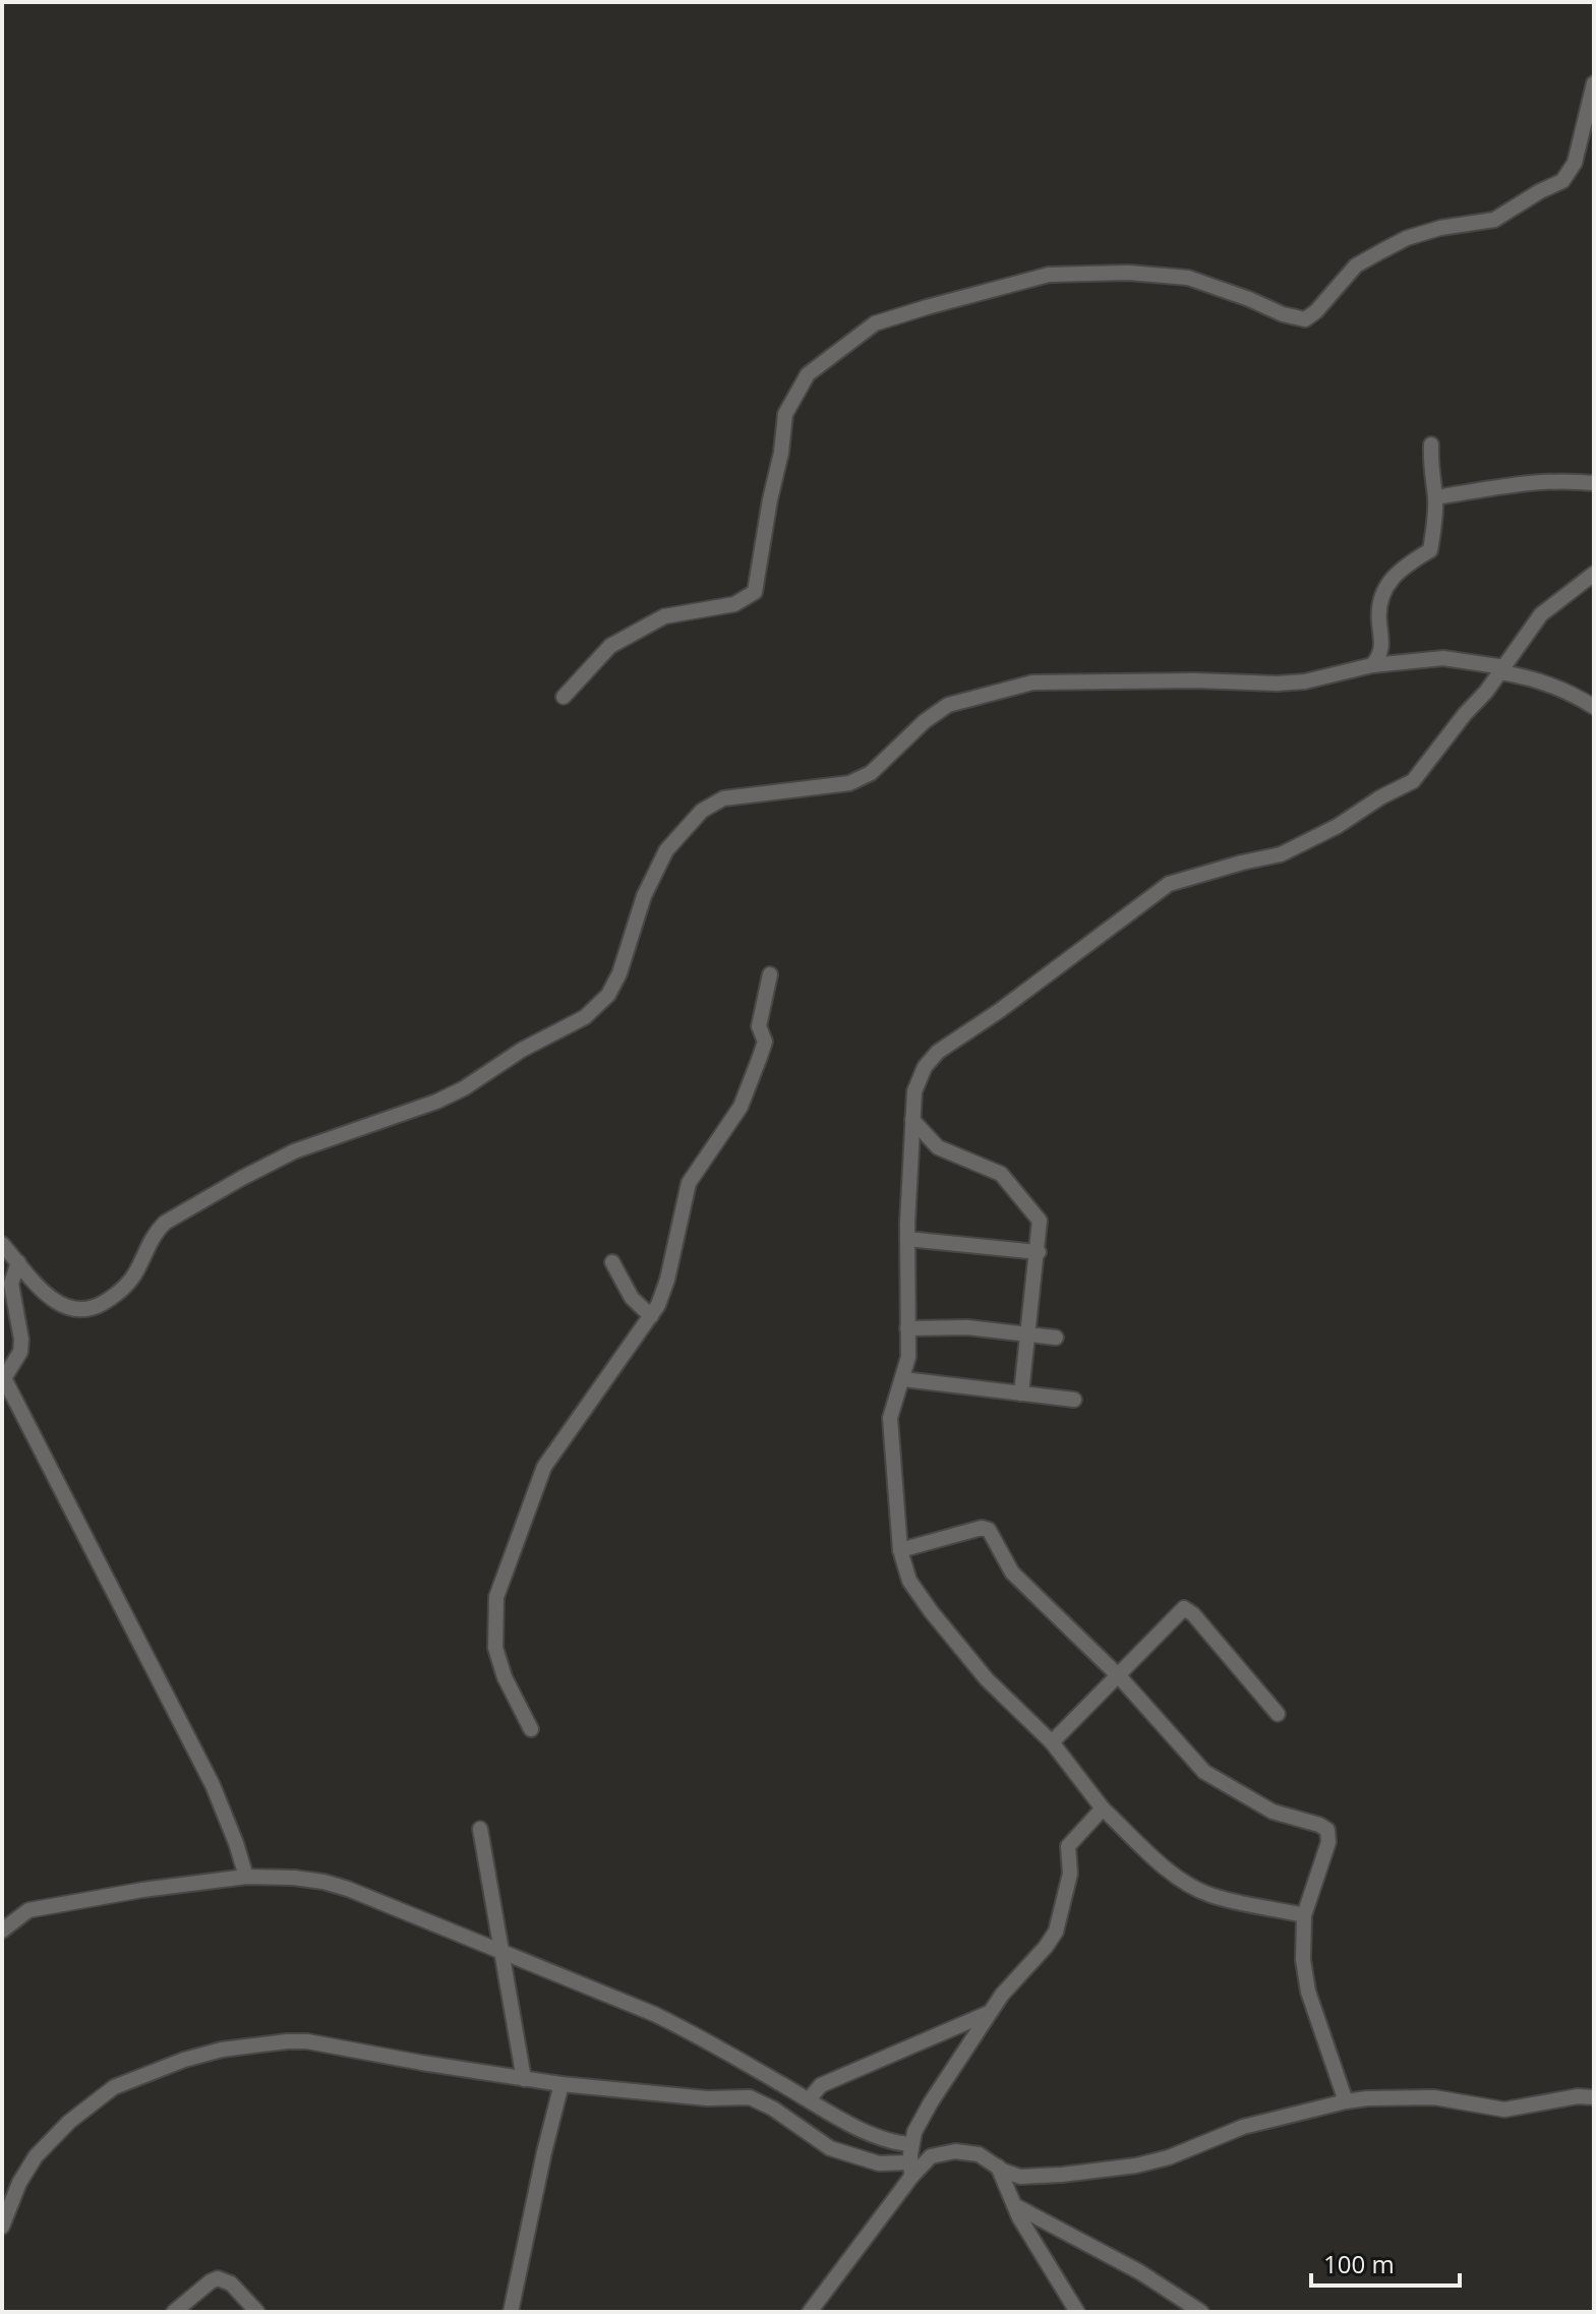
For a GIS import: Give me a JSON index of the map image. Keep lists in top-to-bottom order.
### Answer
{
  "scale_bar": "100 m"
}
